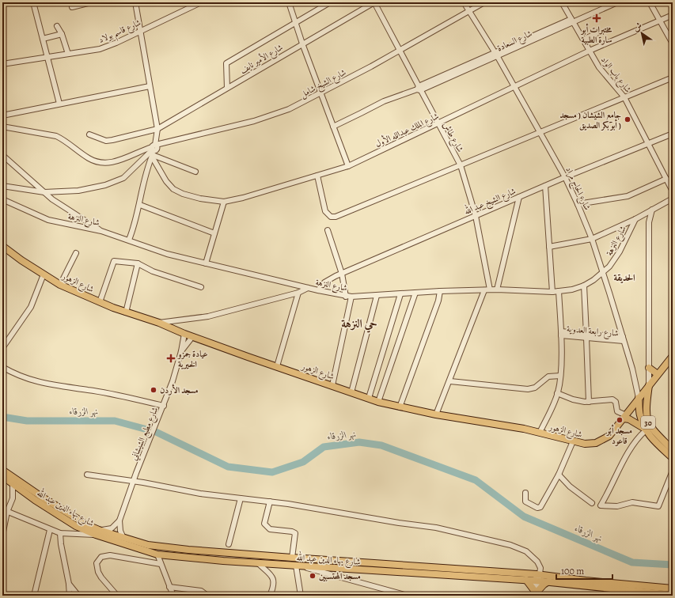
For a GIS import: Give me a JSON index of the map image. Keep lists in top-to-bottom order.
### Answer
{
  "streets": {
    "main road": ["شارع الزهور", "30", "شارع بهاء الدين عبد الله"],
    "street": [
      "شارع قاسم بولاد",
      "شارع السعادة",
      "شارع الأمير نايف",
      "شارع باب الواد",
      "شارع الشيخ شامل",
      "شارع الملك عبدالله الأول",
      "شارع طاش",
      "شارع الحاج مراد",
      "شارع الشيخ عبد الله",
      "شارع النزهة",
      "شارع رابعة العدوية",
      "شارع مطيع الشيشاني"
    ]
  },
  "crossings": [
    ["شارع السعادة", "شارع باب الواد"],
    ["شارع السعادة", "شارع طاش"],
    ["شارع السعادة", "شارع الحاج مراد"],
    ["شارع الأمير نايف", "شارع طاش"],
    ["شارع باب الواد", "شارع الملك عبدالله الأول"],
    ["شارع باب الواد", "شارع الشيخ عبد الله"],
    ["شارع الشيخ شامل", "شارع الملك عبدالله الأول"],
    ["شارع الشيخ شامل", "شارع طاش"],
    ["شارع الشيخ شامل", "شارع الحاج مراد"],
    ["شارع الملك عبدالله الأول", "شارع طاش"],
    ["شارع الملك عبدالله الأول", "شارع الحاج مراد"],
    ["شارع طاش", "شارع الشيخ عبد الله"],
    ["شارع طاش", "شارع النزهة"],
    ["شارع الحاج مراد", "شارع الشيخ عبد الله"],
    ["شارع الحاج مراد", "شارع النزهة"],
    ["شارع الحاج مراد", "شارع الزهور"],
    ["شارع الحاج مراد", "شارع رابعة العدوية"],
    ["شارع الحاج مراد", "30"],
    ["شارع الشيخ عبد الله", "شارع النزهة"],
    ["شارع الزهور", "30"],
    ["شارع الزهور", "شارع مطيع الشيشاني"],
    ["شارع مطيع الشيشاني", "شارع بهاء الدين عبد الله"]
  ],
  "districts": ["الحديقة", "حي النزهة"],
  "water": ["نهر الزرقاء"],
  "places": {
    "health": ["مختبرات أبو سارة الطبية", "عيادة جمزو الخيرية"],
    "other": [
      "جامع الشيشان ( مسجد أبو بكر الصديق )",
      "مسجد الأردن",
      "مسجد أبو قاعود",
      "مسجد المحتسبين"
    ]
  },
  "scale_bar": "100 m",
  "north": "top left"
}
